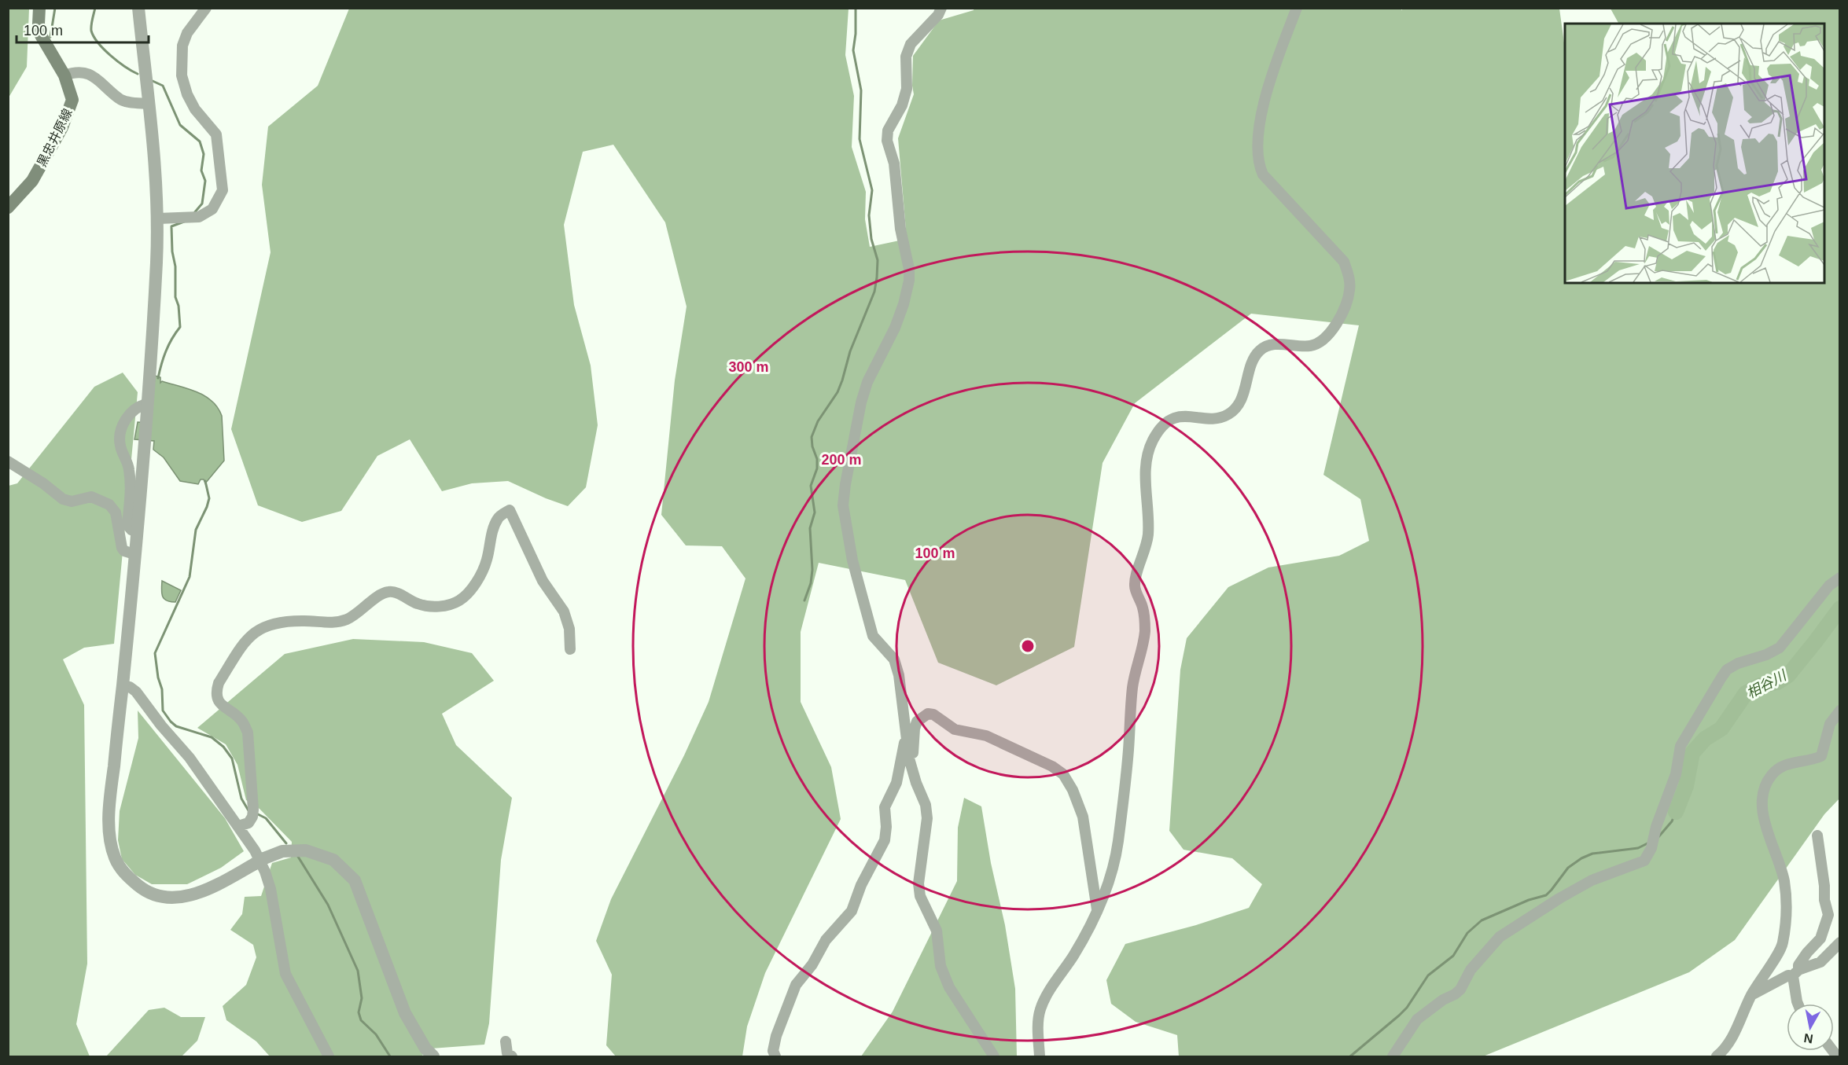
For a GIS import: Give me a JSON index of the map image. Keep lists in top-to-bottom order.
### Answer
{
  "streets": {
    "main road": ["黒忠井原線"]
  },
  "water": ["相谷川"],
  "scale_bar": "100 m",
  "north": "bottom",
  "rings": ["300 m", "200 m", "100 m"]
}
